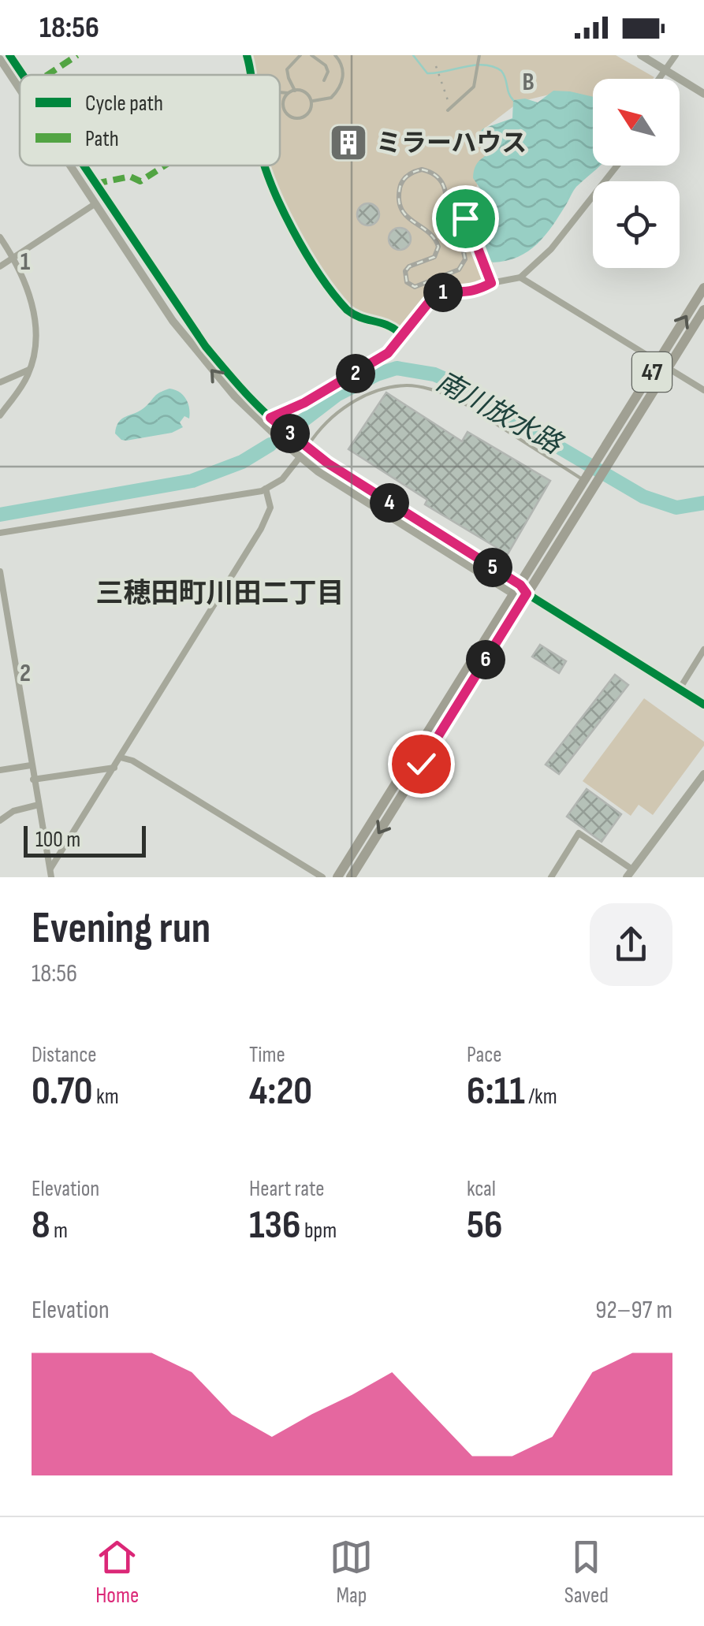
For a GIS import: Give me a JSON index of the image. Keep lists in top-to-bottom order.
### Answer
{
  "streets": {
    "main road": ["47"]
  },
  "districts": ["三穂田町川田二丁目"],
  "water": ["南川放水路"],
  "places": {
    "building": ["ミラーハウス"]
  },
  "legend": ["Cycle path", "Path"],
  "scale_bar": "100 m",
  "north": "top left",
  "page": {
    "status": "18:56",
    "pins": [
      "1",
      "2",
      "3",
      "4",
      "5",
      "6"
    ],
    "scale": "100 m",
    "heading": ["Evening run", "18:56"],
    "stats": [
      ["Distance", "0.70 km"],
      ["Time", "4:20"],
      ["Pace", "6:11 /km"],
      ["Elevation", "8 m"],
      ["Heart rate", "136 bpm"],
      ["kcal", "56"]
    ],
    "chart": ["Elevation", "92–97 m"],
    "tabs": ["Home", "Map", "Saved"]
  },
  "grid": {
    "columns": ["B"],
    "rows": ["1", "2"]
  }
}
